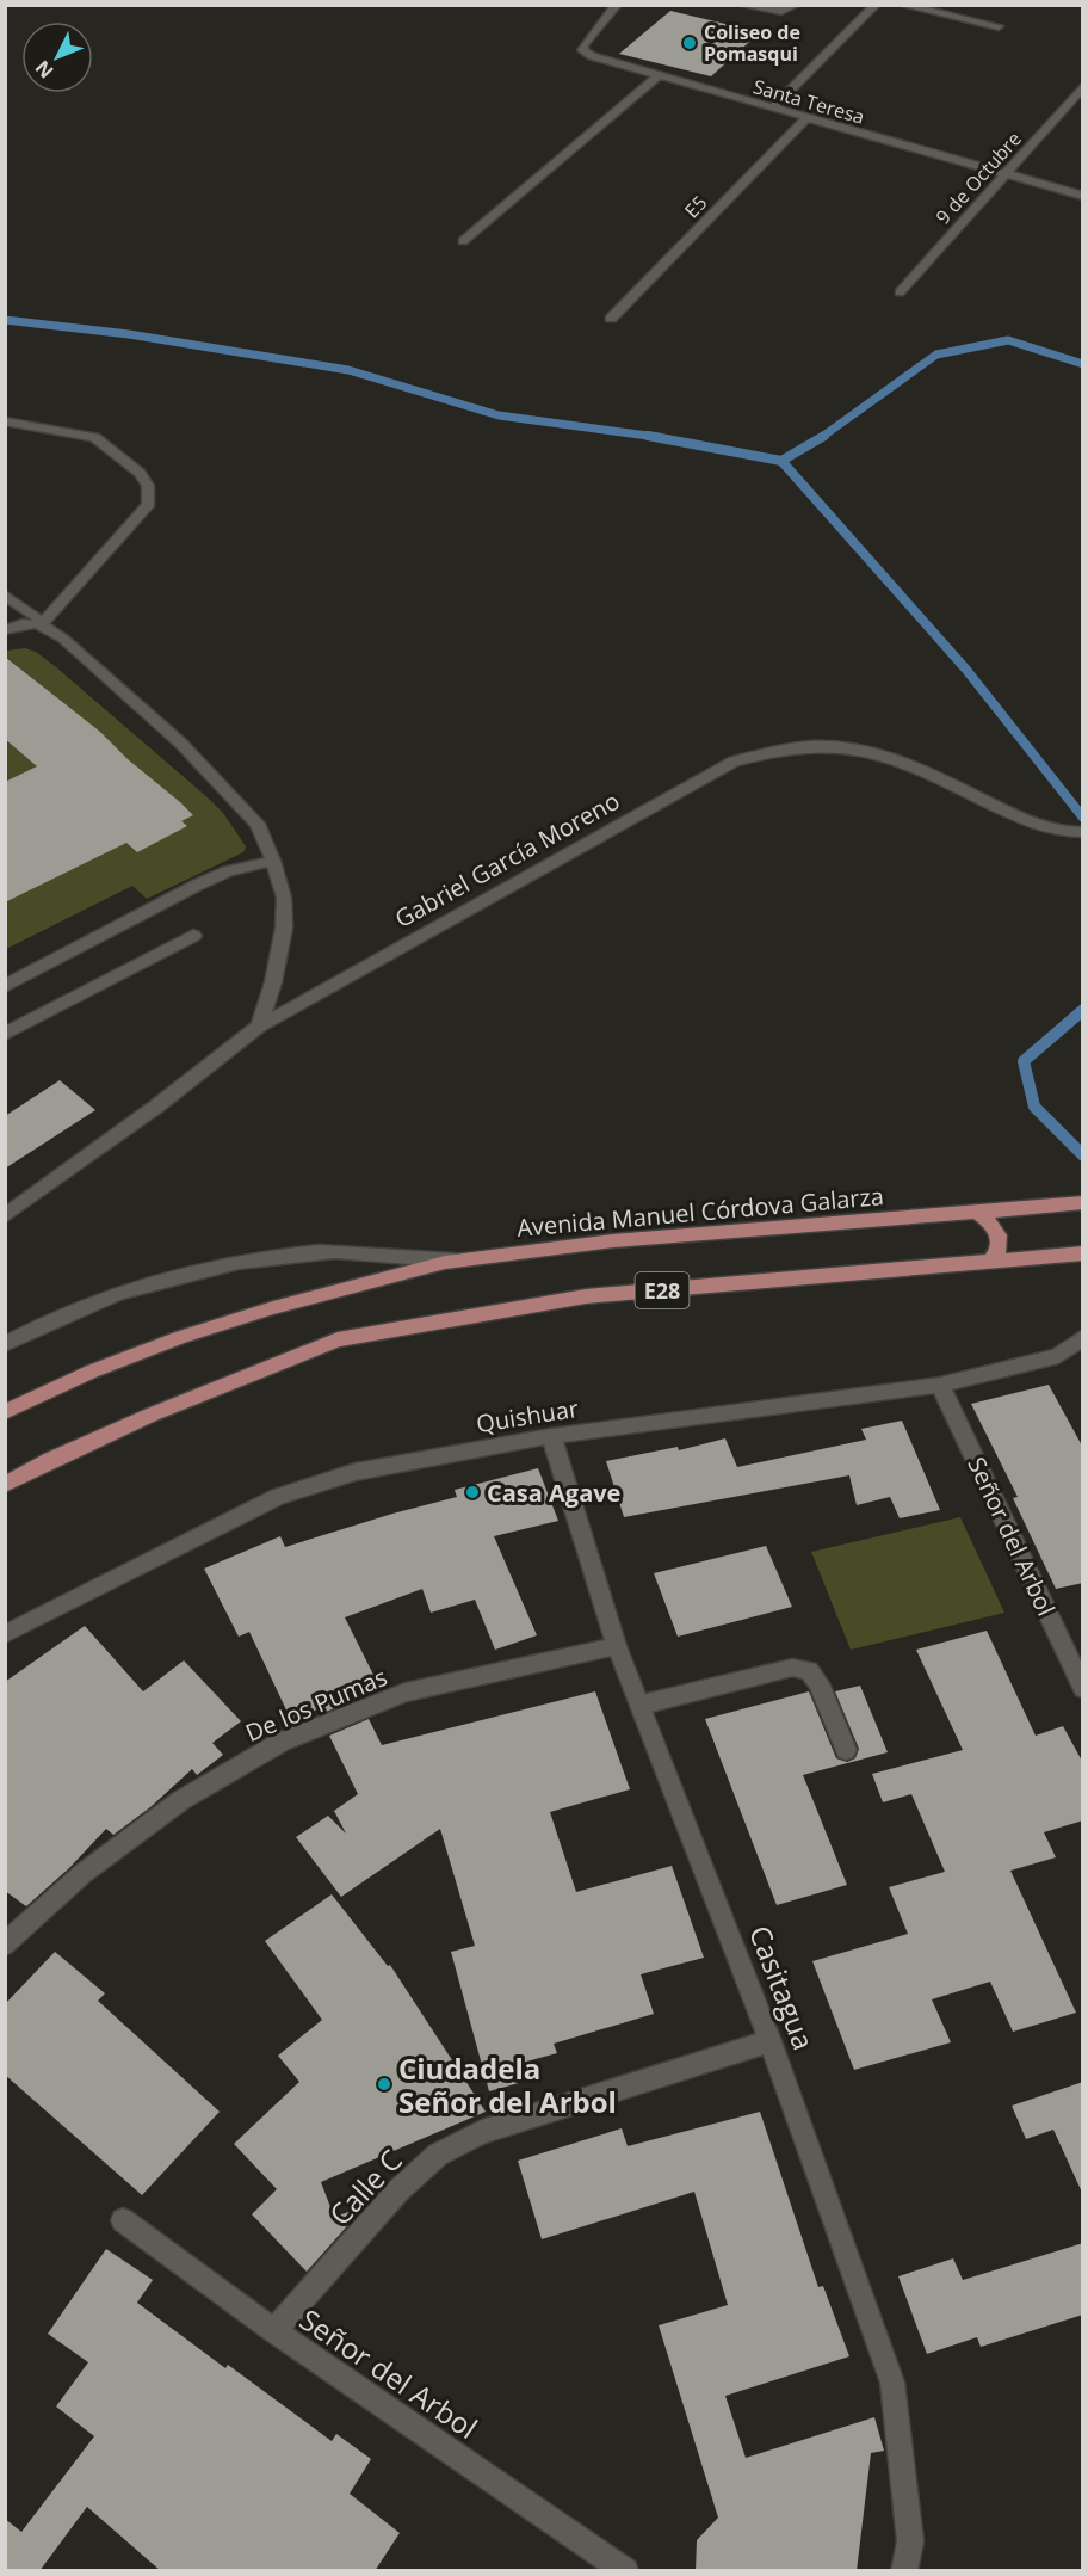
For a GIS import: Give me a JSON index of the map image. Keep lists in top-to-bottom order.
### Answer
{
  "streets": {
    "main road": ["Avenida Manuel Córdova Galarza", "E28"],
    "street": [
      "Santa Teresa",
      "9 de Octubre",
      "E5",
      "Gabriel García Moreno",
      "Quishuar",
      "Señor del Arbol",
      "De los Pumas",
      "Casitagua",
      "Calle C"
    ]
  },
  "crossings": [
    ["Santa Teresa", "9 de Octubre"],
    ["Santa Teresa", "E5"],
    ["Quishuar", "Señor del Arbol"],
    ["Quishuar", "Casitagua"],
    ["Señor del Arbol", "Calle C"],
    ["De los Pumas", "Casitagua"],
    ["Casitagua", "Calle C"]
  ],
  "places": ["Coliseo de Pomasqui", "Casa Agave", "Ciudadela Señor del Arbol"],
  "north": "bottom left"
}
